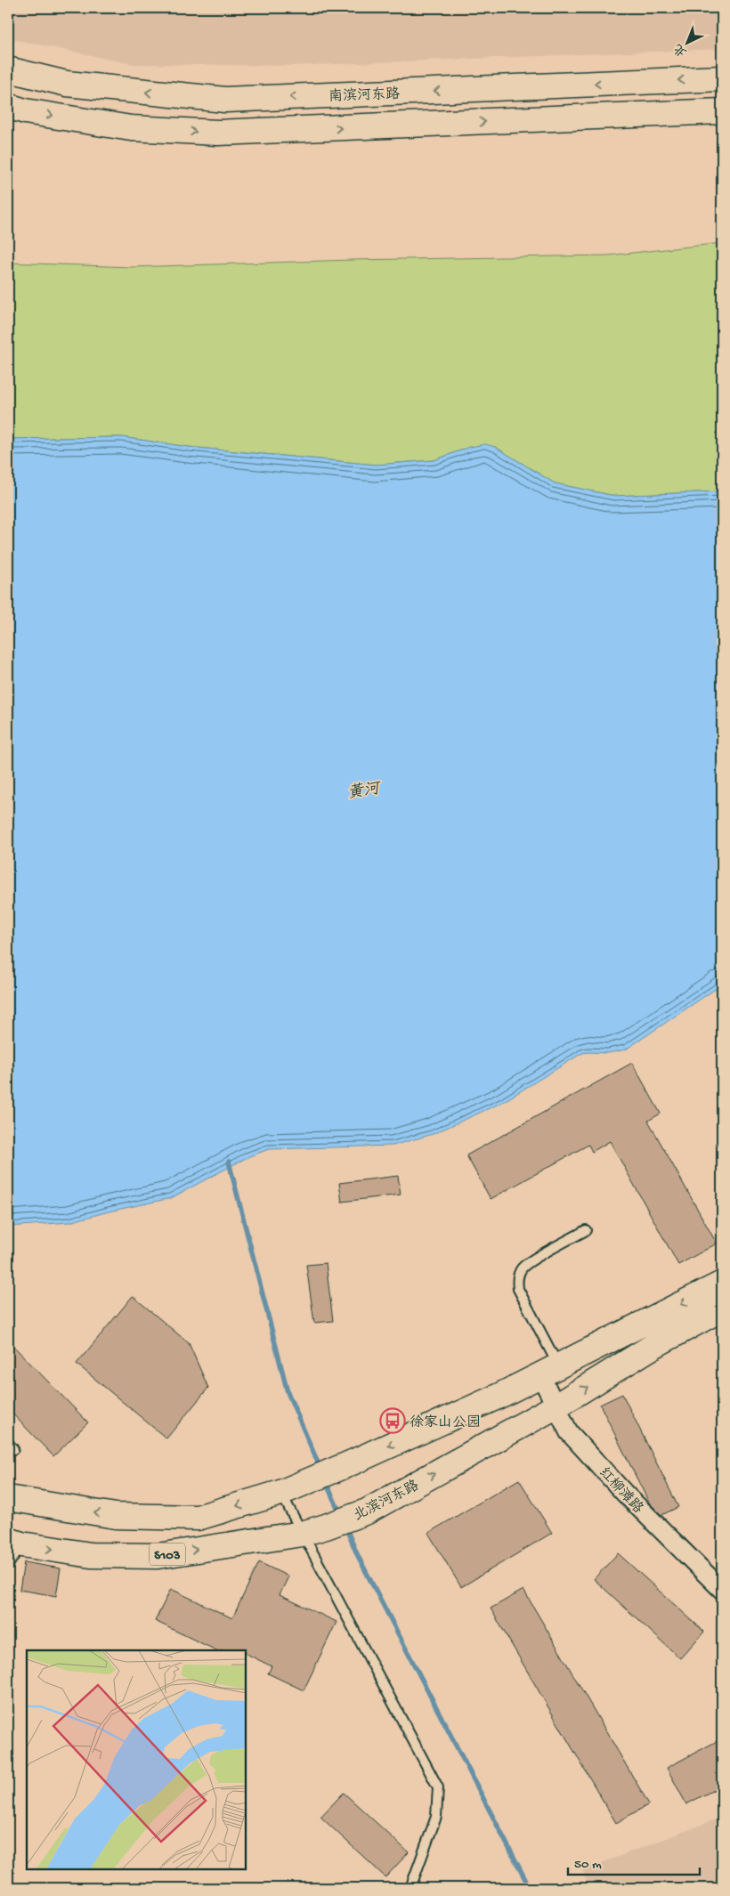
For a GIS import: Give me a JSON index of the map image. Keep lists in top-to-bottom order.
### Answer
{
  "streets": {
    "main road": ["南滨河东路", "北滨河东路", "S103"],
    "street": ["红柳滩路"]
  },
  "crossings": [
    ["红柳滩路", "北滨河东路"]
  ],
  "water": ["黄河"],
  "places": {
    "bus stop": ["徐家山公园"]
  },
  "scale_bar": "50 m",
  "north": "bottom left"
}
